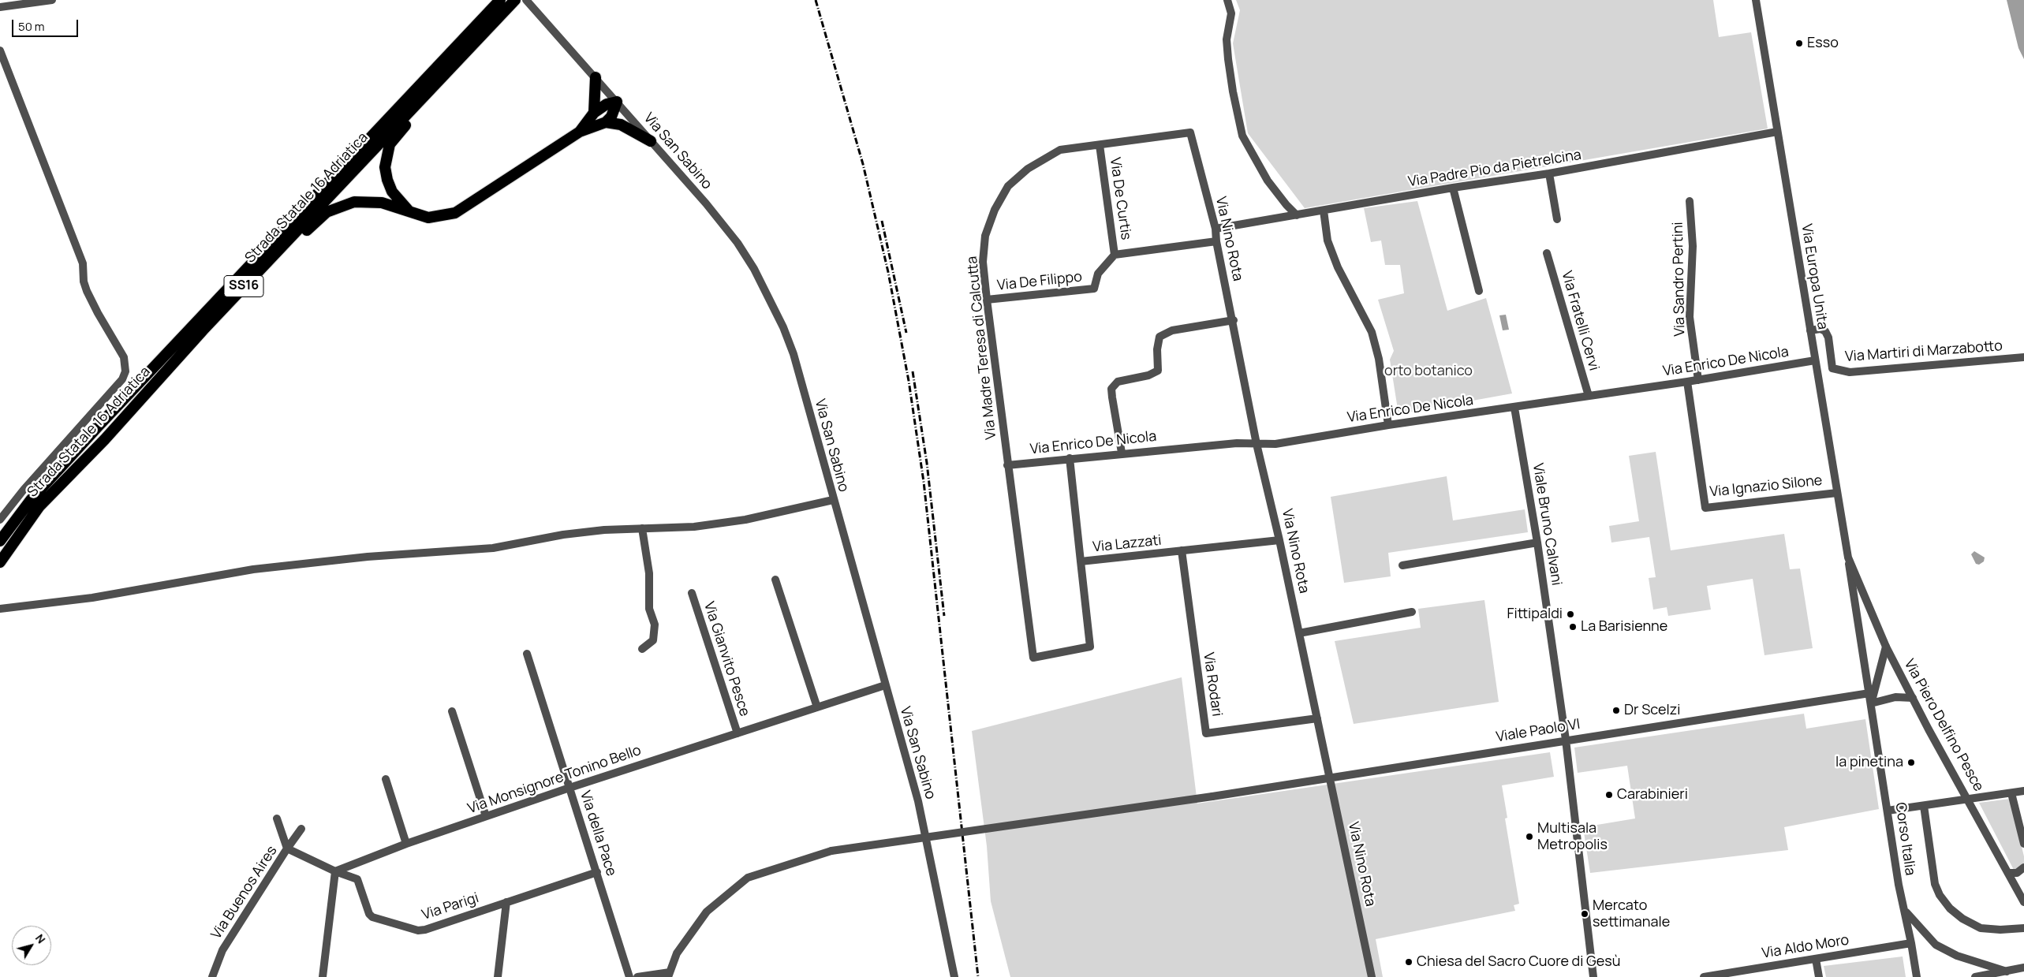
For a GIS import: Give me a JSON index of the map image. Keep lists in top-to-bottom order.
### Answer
{
  "streets": {
    "highway": ["Strada Statale 16 Adriatica", "SS16"],
    "street": [
      "Via San Sabino",
      "Via Padre Pio da Pietrelcina",
      "Via De Curtis",
      "Via Nino Rota",
      "Via Europa Unita",
      "Via Sandro Pertini",
      "Via De Filippo",
      "Via Fratelli Cervi",
      "Via Madre Teresa di Calcutta",
      "Via Martiri di Marzabotto",
      "Via Enrico De Nicola",
      "Via Ignazio Silone",
      "Viale Bruno Calvani",
      "Via Lazzati",
      "Via Gianvito Pesce",
      "Via Rodari",
      "Via Piero Delfino Pesce",
      "Viale Paolo VI",
      "Via Monsignore Tonino Bello",
      "Via della Pace",
      "Corso Italia",
      "Via Buenos Aires",
      "Via Parigi",
      "Via Aldo Moro"
    ]
  },
  "crossings": [
    ["Via San Sabino", "Via Monsignore Tonino Bello"],
    ["Via Padre Pio da Pietrelcina", "Via Nino Rota"],
    ["Via Padre Pio da Pietrelcina", "Via Europa Unita"],
    ["Via De Curtis", "Via De Filippo"],
    ["Via De Curtis", "Via Madre Teresa di Calcutta"],
    ["Via Nino Rota", "Via Madre Teresa di Calcutta"],
    ["Via Nino Rota", "Via Enrico De Nicola"],
    ["Via Nino Rota", "Via Lazzati"],
    ["Via Nino Rota", "Via Rodari"],
    ["Via Nino Rota", "Viale Paolo VI"],
    ["Via Europa Unita", "Via Martiri di Marzabotto"],
    ["Via Europa Unita", "Via Enrico De Nicola"],
    ["Via Europa Unita", "Via Ignazio Silone"],
    ["Via Europa Unita", "Via Piero Delfino Pesce"],
    ["Via Europa Unita", "Corso Italia"],
    ["Via Sandro Pertini", "Via Enrico De Nicola"],
    ["Via De Filippo", "Via Madre Teresa di Calcutta"],
    ["Via Fratelli Cervi", "Via Enrico De Nicola"],
    ["Via Madre Teresa di Calcutta", "Via Enrico De Nicola"],
    ["Via Madre Teresa di Calcutta", "Via Lazzati"],
    ["Via Enrico De Nicola", "Via Ignazio Silone"],
    ["Via Enrico De Nicola", "Viale Bruno Calvani"],
    ["Via Enrico De Nicola", "Via Lazzati"],
    ["Viale Bruno Calvani", "Viale Paolo VI"],
    ["Via Lazzati", "Via Rodari"],
    ["Via Gianvito Pesce", "Via Monsignore Tonino Bello"],
    ["Via Piero Delfino Pesce", "Corso Italia"],
    ["Viale Paolo VI", "Corso Italia"],
    ["Via Monsignore Tonino Bello", "Via della Pace"],
    ["Via Monsignore Tonino Bello", "Via Buenos Aires"],
    ["Via Monsignore Tonino Bello", "Via Parigi"],
    ["Via della Pace", "Via Parigi"],
    ["Corso Italia", "Via Aldo Moro"],
    ["Via Buenos Aires", "Via Parigi"]
  ],
  "parks": ["orto botanico"],
  "places": [
    "Esso",
    "Fittipaldi",
    "La Barisienne",
    "Dr Scelzi",
    "la pinetina",
    "Carabinieri",
    "Multisala Metropolis",
    "Mercato settimanale",
    "Chiesa del Sacro Cuore di Gesù"
  ],
  "scale_bar": "50 m",
  "north": "top right"
}
